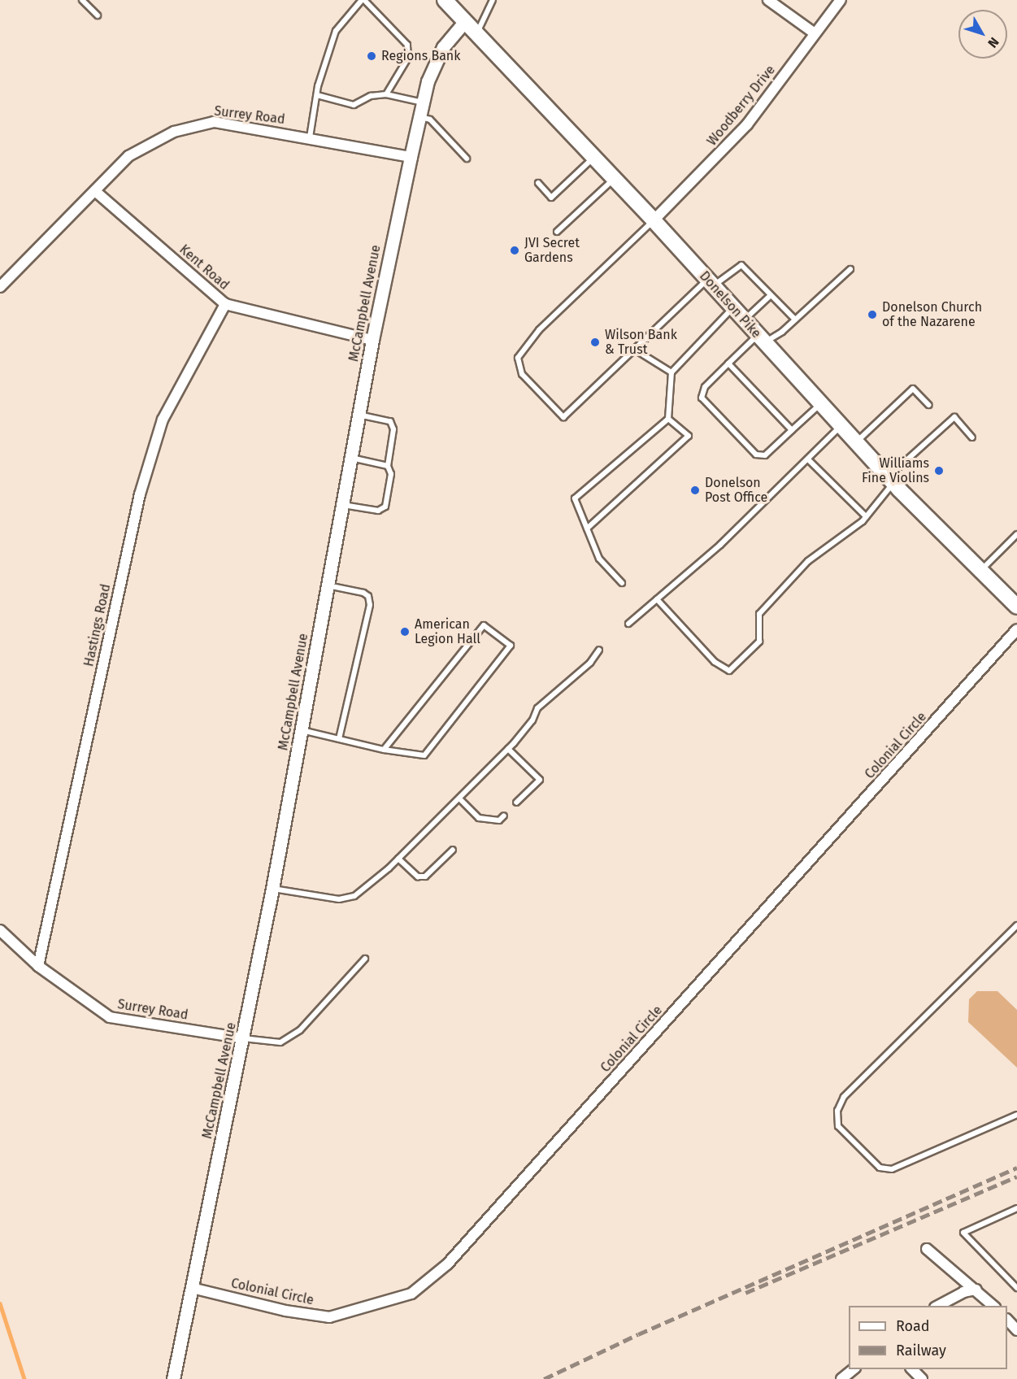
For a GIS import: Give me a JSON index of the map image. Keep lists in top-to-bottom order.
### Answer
{
  "streets": {
    "main road": ["Donelson Pike"],
    "street": [
      "Woodberry Drive",
      "Surrey Road",
      "Kent Road",
      "McCampbell Avenue",
      "Hastings Road",
      "Colonial Circle"
    ]
  },
  "crossings": [
    ["Woodberry Drive", "Donelson Pike"],
    ["Surrey Road", "Kent Road"],
    ["Surrey Road", "McCampbell Avenue"],
    ["Surrey Road", "Hastings Road"],
    ["Kent Road", "McCampbell Avenue"],
    ["Kent Road", "Hastings Road"],
    ["McCampbell Avenue", "Donelson Pike"],
    ["McCampbell Avenue", "Colonial Circle"]
  ],
  "places": [
    "Regions Bank",
    "JVI Secret Gardens",
    "Donelson Church of the Nazarene",
    "Wilson Bank & Trust",
    "Williams Fine Violins",
    "Donelson Post Office",
    "American Legion Hall"
  ],
  "legend": ["Road", "Railway"],
  "north": "bottom right"
}
